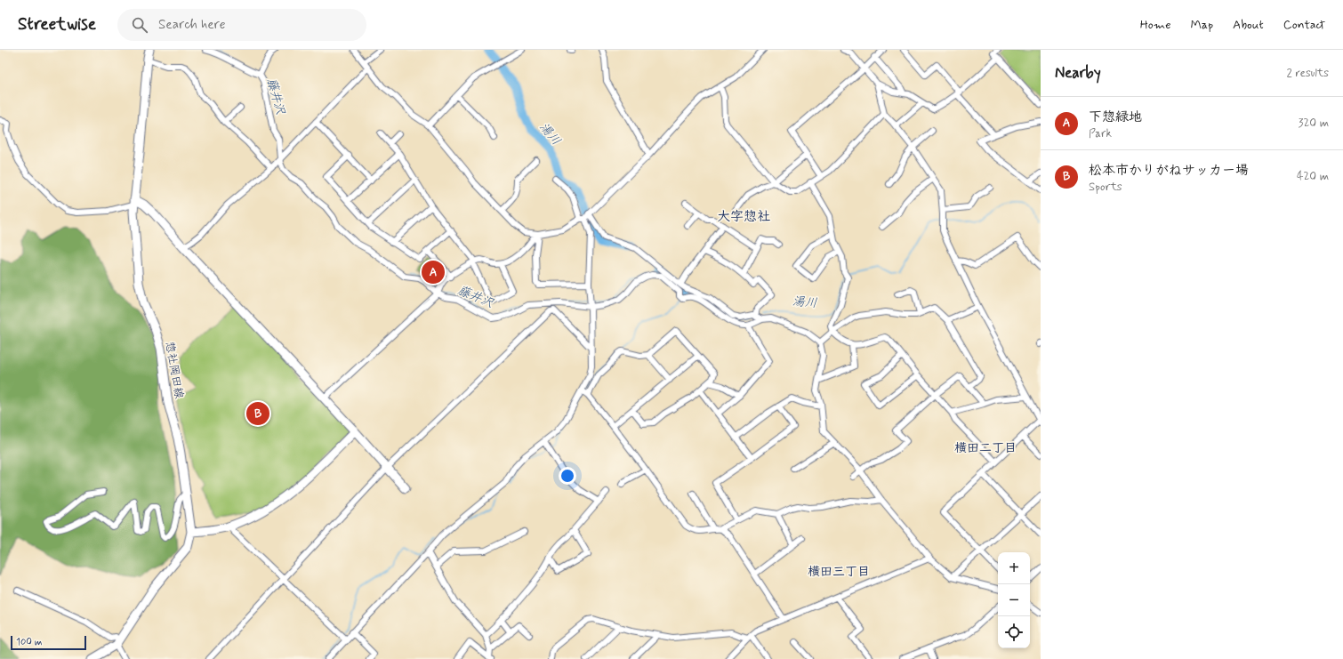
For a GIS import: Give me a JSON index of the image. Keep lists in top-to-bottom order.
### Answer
{
  "streets": {
    "main road": ["惣社岡田線"]
  },
  "districts": ["大字惣社", "横田二丁目", "横田三丁目"],
  "water": ["藤井沢", "湯川"],
  "scale_bar": "100 m",
  "page": {
    "header": "Streetwise",
    "search": "Search here",
    "nav": [
      "Home",
      "Map",
      "About",
      "Contact"
    ],
    "heading": ["Nearby", "2 results"],
    "list": [
      {
        "mark": "A",
        "name": "下惣緑地",
        "note": "Park",
        "value": "320 m"
      },
      {
        "mark": "B",
        "name": "松本市かりがねサッカー場",
        "note": "Sports",
        "value": "420 m"
      }
    ],
    "pins": ["A", "B"],
    "map_buttons": ["+", "−"],
    "scale": "100 m"
  }
}
